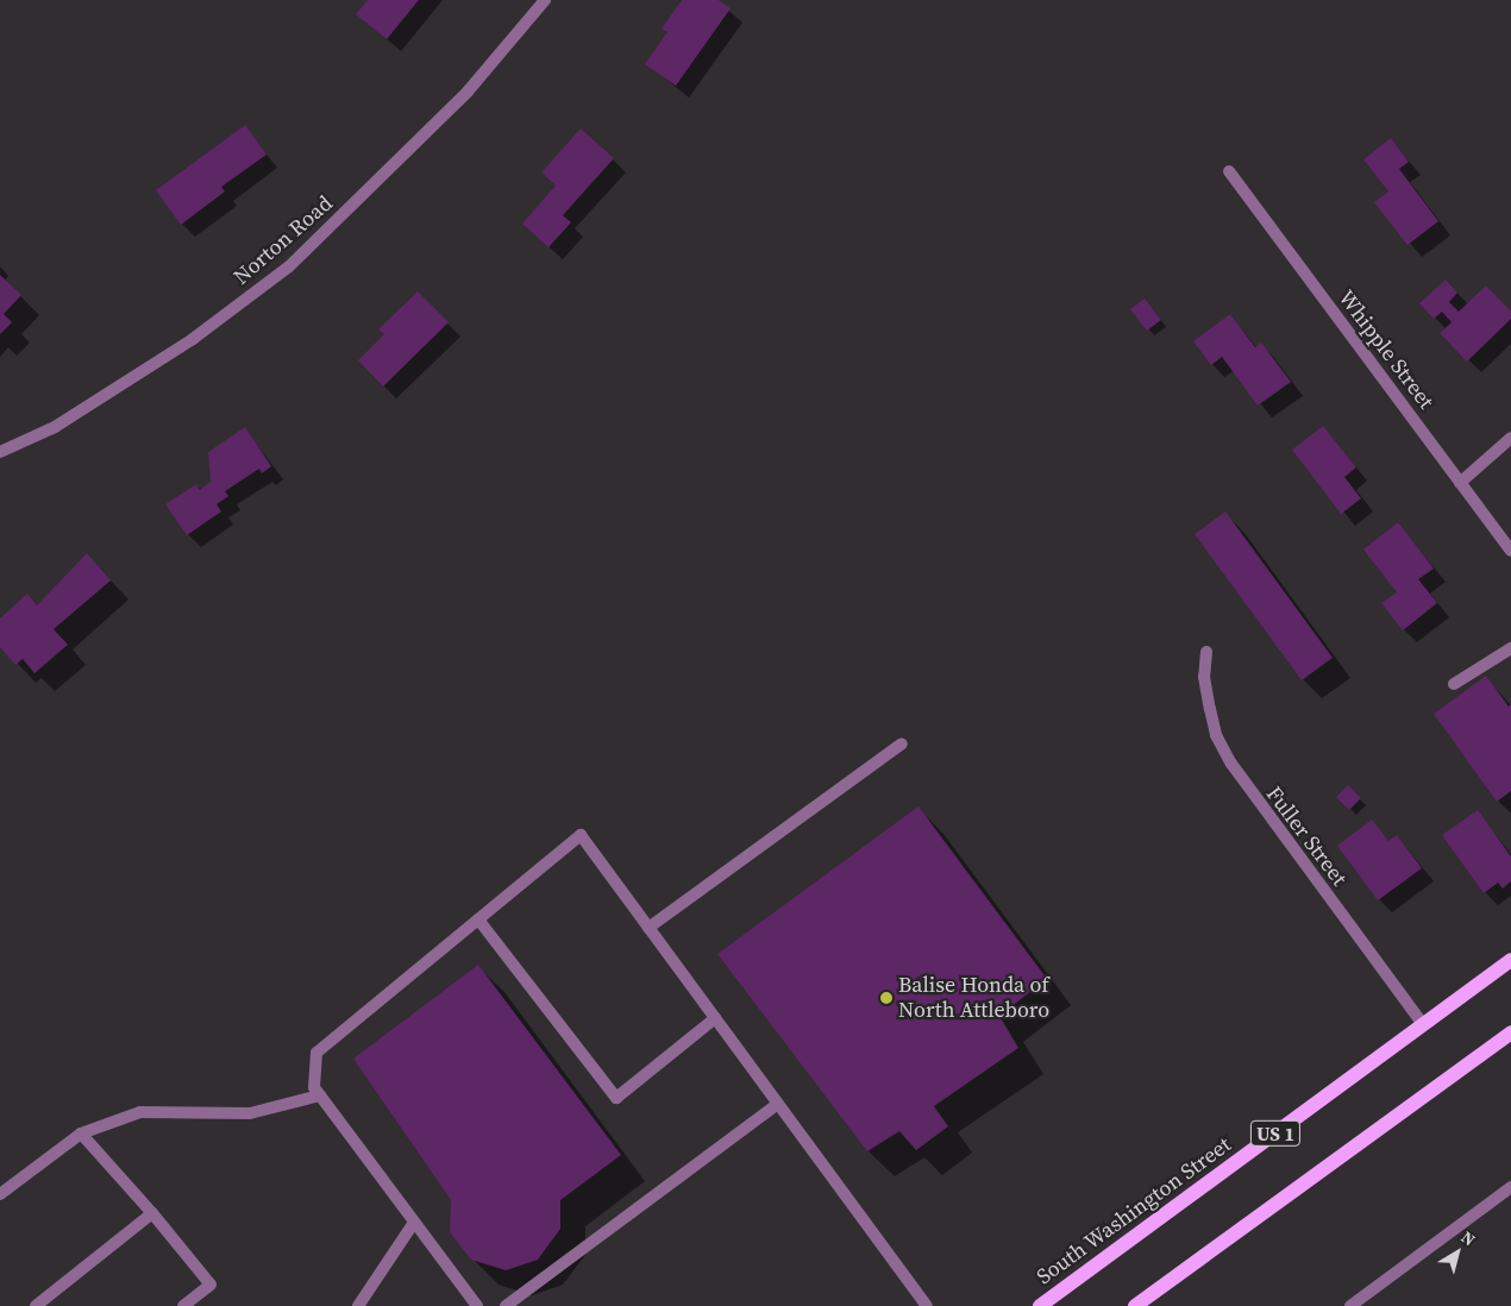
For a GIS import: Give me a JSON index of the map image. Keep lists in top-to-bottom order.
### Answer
{
  "streets": {
    "main road": ["US 1", "South Washington Street"],
    "street": ["Norton Road", "Whipple Street", "Fuller Street"]
  },
  "crossings": [
    ["Fuller Street", "South Washington Street"]
  ],
  "places": ["Balise Honda of North Attleboro"],
  "north": "top right"
}
